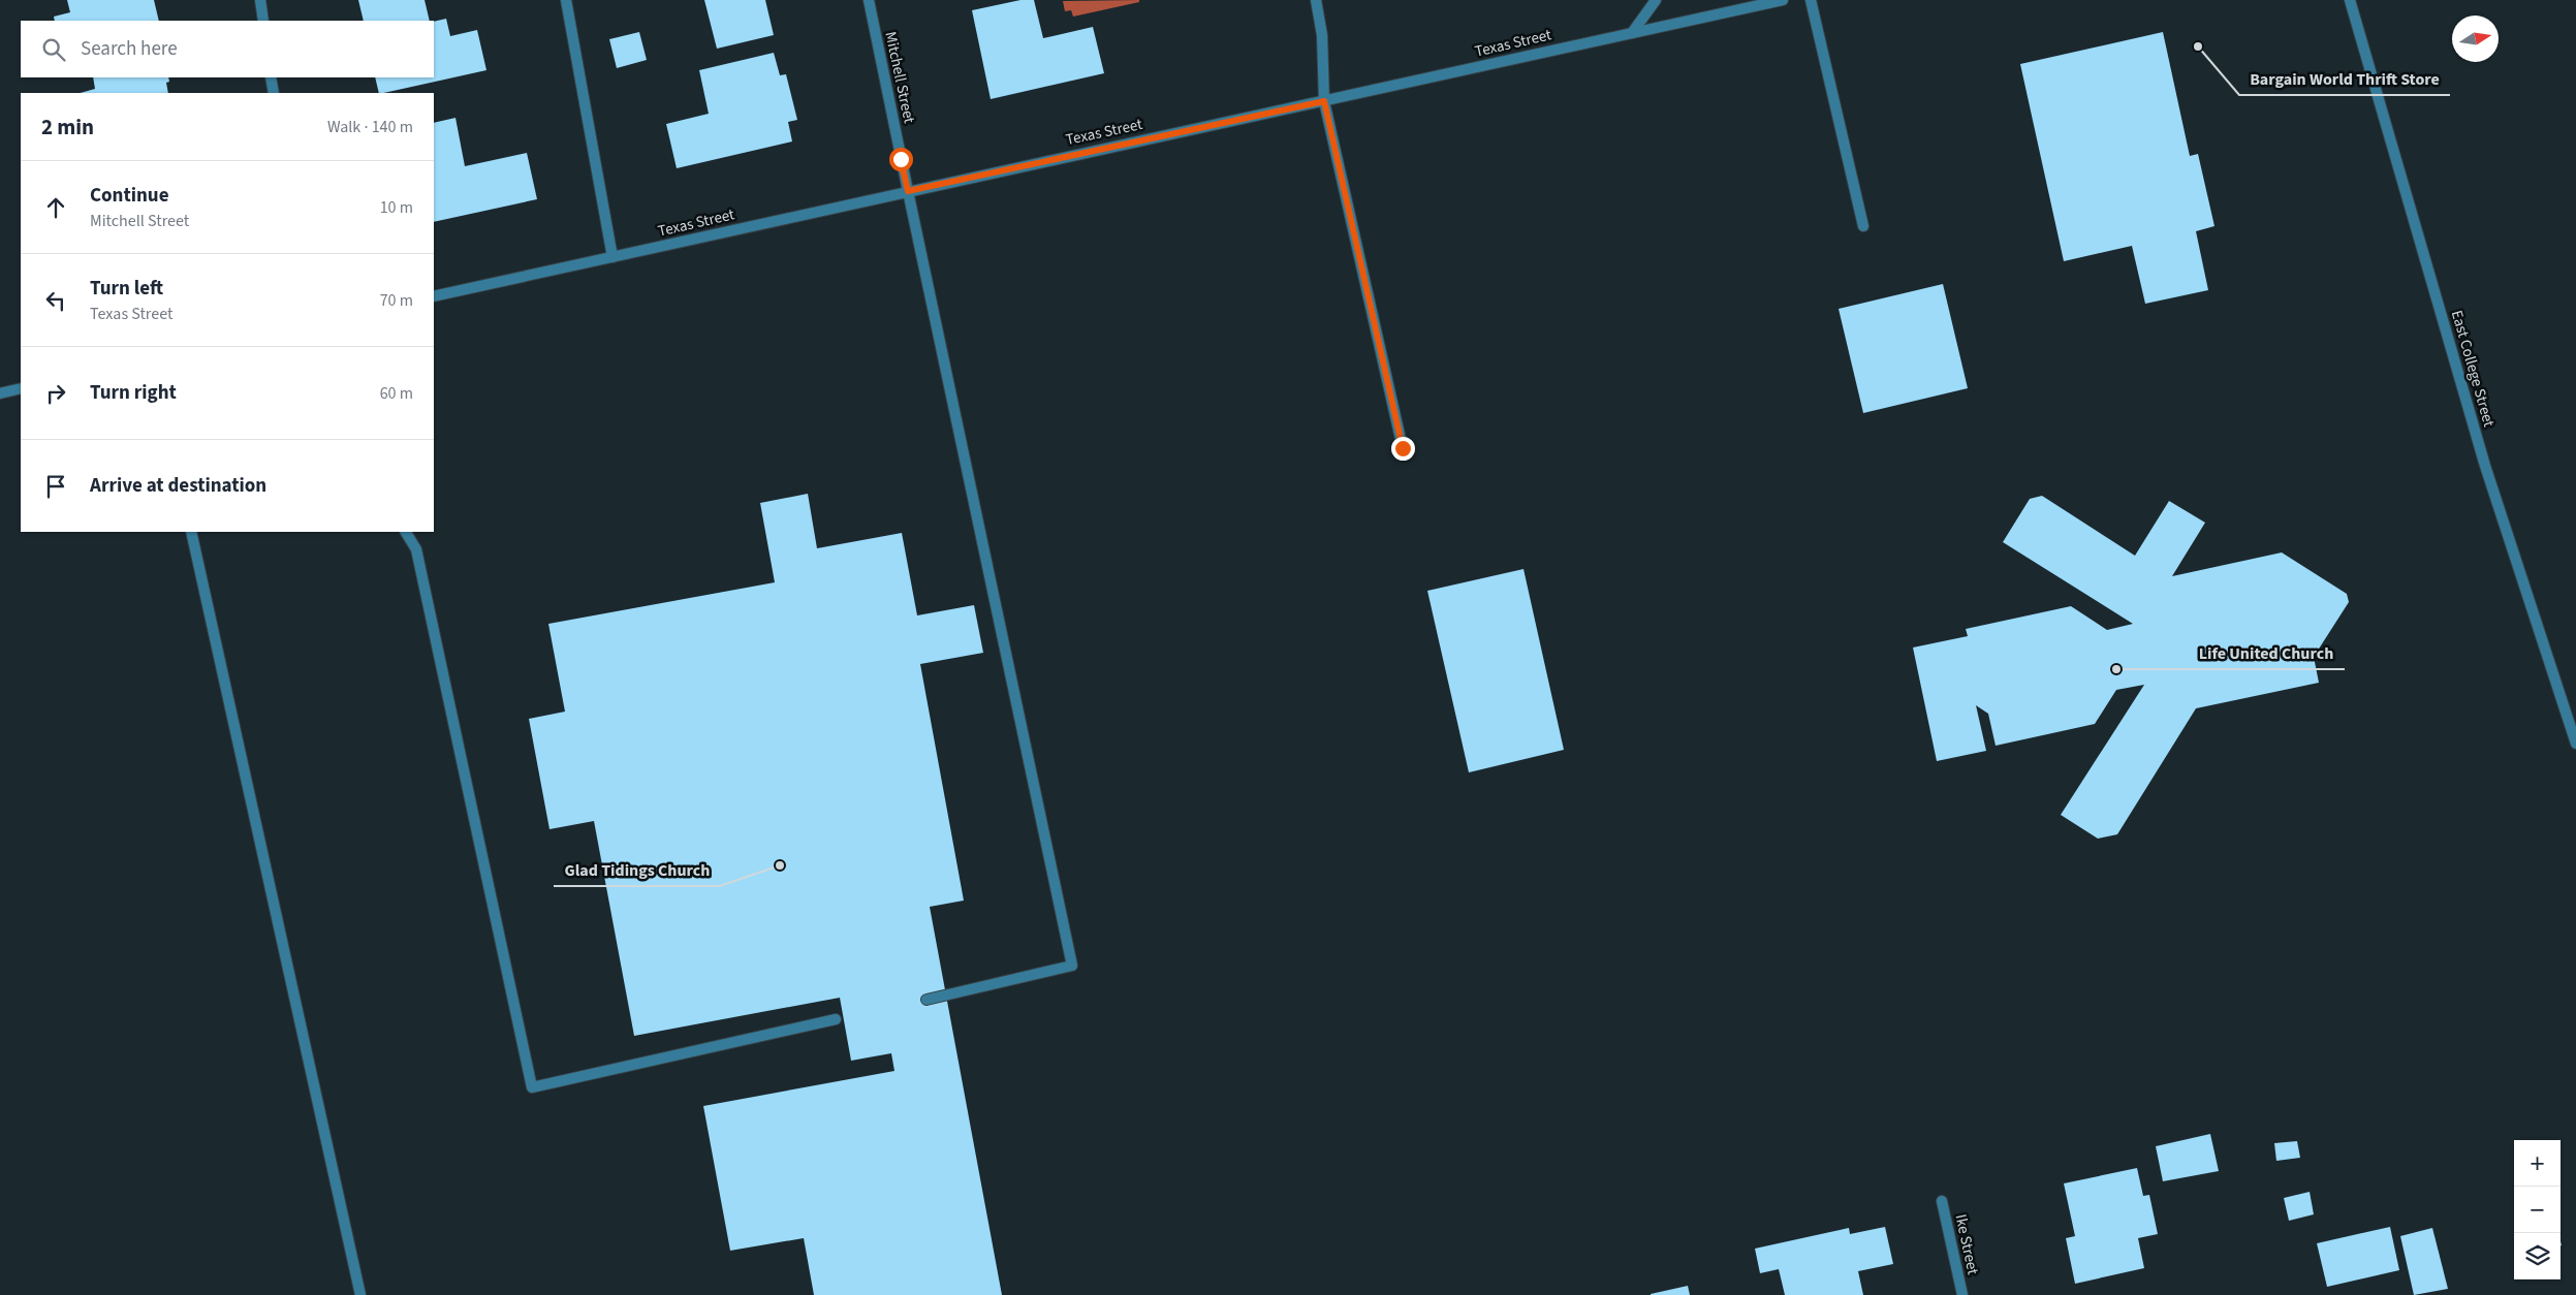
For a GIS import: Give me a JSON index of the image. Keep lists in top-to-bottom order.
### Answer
{
  "streets": {
    "street": [
      "Texas Street",
      "Mitchell Street",
      "East College Street",
      "Ike Street"
    ]
  },
  "crossings": [
    ["Texas Street", "Mitchell Street"]
  ],
  "places": ["Bargain World Thrift Store", "Life United Church", "Glad Tidings Church"],
  "north": "right",
  "page": {
    "search": "Search here",
    "heading": ["2 min", "Walk · 140 m"],
    "list": [
      ["Continue", "Mitchell Street", "10 m"],
      ["Turn left", "Texas Street", "70 m"],
      ["Turn right", "60 m"],
      "Arrive at destination"
    ],
    "map_buttons": ["+", "−"]
  }
}
